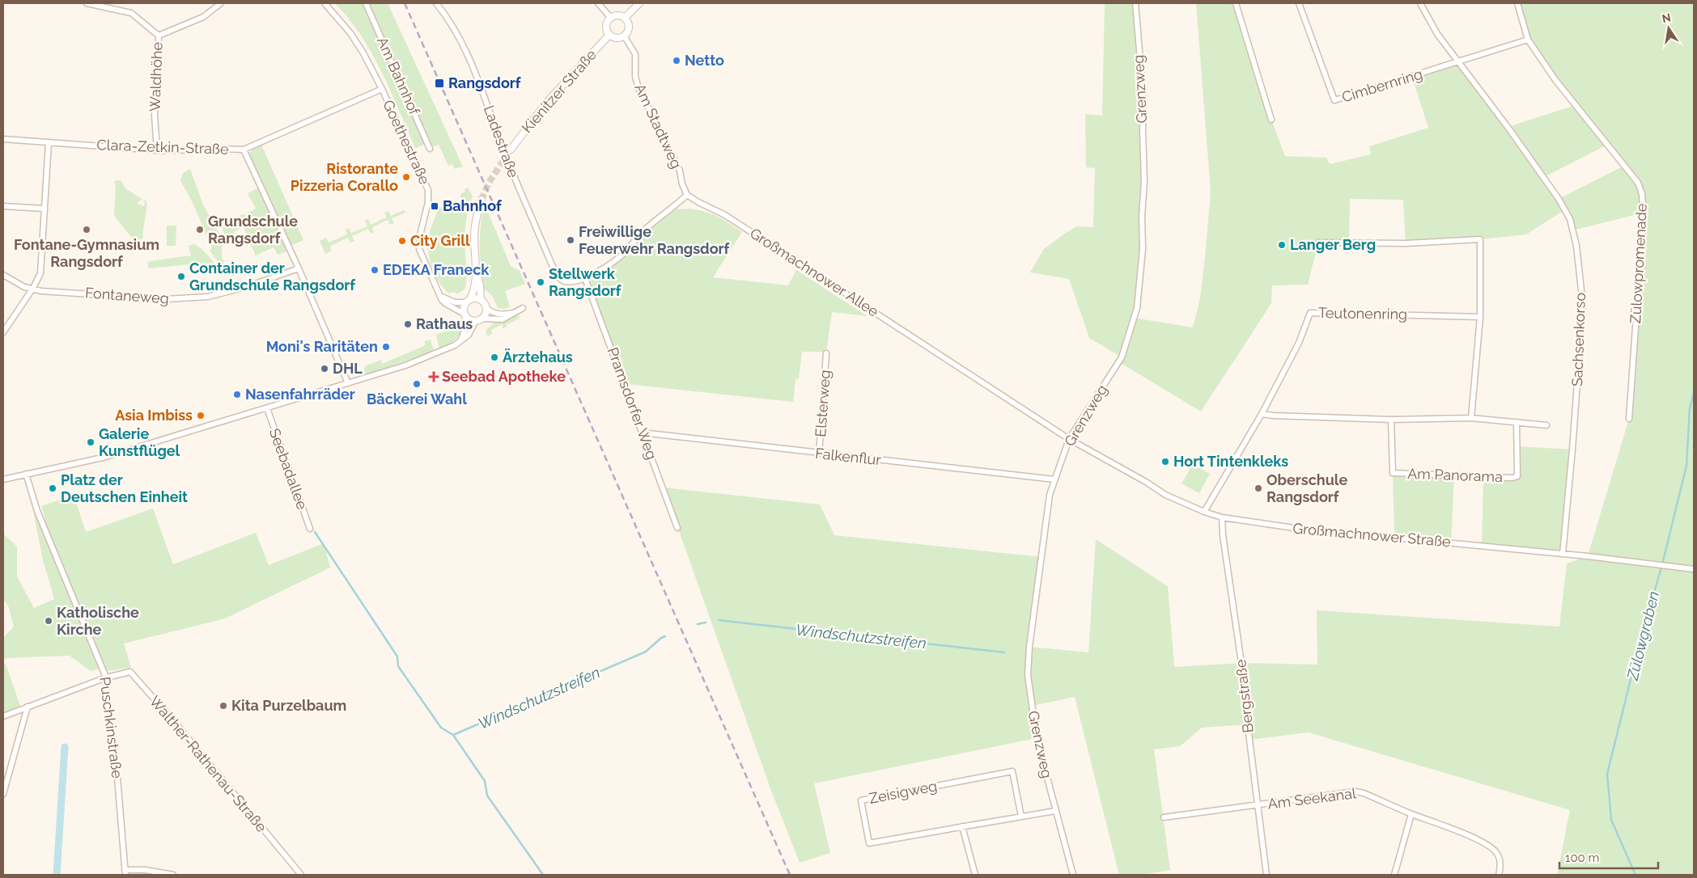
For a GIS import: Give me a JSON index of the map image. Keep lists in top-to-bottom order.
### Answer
{
  "streets": {
    "street": [
      "Am Bahnhof",
      "Waldhöhe",
      "Cimbernring",
      "Grenzweg",
      "Kienitzer Straße",
      "Am Stadtweg",
      "Ladestraße",
      "Goethestraße",
      "Clara-Zetkin-Straße",
      "Zülowpromenade",
      "Großmachnower Allee",
      "Fontaneweg",
      "Teutonenring",
      "Sachsenkorso",
      "Pramsdorfer Weg",
      "Elsterweg",
      "Falkenflur",
      "Seebadallee",
      "Am Panorama",
      "Großmachnower Straße",
      "Bergstraße",
      "Puschkinstraße",
      "Walther-Rathenau-Straße",
      "Zeisigweg",
      "Am Seekanal"
    ]
  },
  "crossings": [
    ["Waldhöhe", "Clara-Zetkin-Straße"],
    ["Cimbernring", "Zülowpromenade"],
    ["Cimbernring", "Sachsenkorso"],
    ["Grenzweg", "Großmachnower Allee"],
    ["Grenzweg", "Falkenflur"],
    ["Grenzweg", "Großmachnower Straße"],
    ["Grenzweg", "Zeisigweg"],
    ["Kienitzer Straße", "Am Stadtweg"],
    ["Am Stadtweg", "Großmachnower Allee"],
    ["Ladestraße", "Pramsdorfer Weg"],
    ["Goethestraße", "Clara-Zetkin-Straße"],
    ["Goethestraße", "Seebadallee"],
    ["Großmachnower Allee", "Großmachnower Straße"],
    ["Teutonenring", "Großmachnower Straße"],
    ["Sachsenkorso", "Großmachnower Straße"],
    ["Pramsdorfer Weg", "Falkenflur"],
    ["Elsterweg", "Falkenflur"],
    ["Seebadallee", "Puschkinstraße"],
    ["Großmachnower Straße", "Bergstraße"],
    ["Bergstraße", "Am Seekanal"],
    ["Puschkinstraße", "Walther-Rathenau-Straße"]
  ],
  "water": ["Zülowgraben", "Windschutzstreifen"],
  "places": {
    "other": [
      "Netto",
      "Ristorante Pizzeria Corallo",
      "Fontane-Gymnasium Rangsdorf",
      "Grundschule Rangsdorf",
      "Freiwillige Feuerwehr Rangsdorf",
      "City Grill",
      "Langer Berg",
      "EDEKA Franeck",
      "Container der Grundschule Rangsdorf",
      "Stellwerk Rangsdorf",
      "Rathaus",
      "Moni's Raritäten",
      "Ärztehaus",
      "DHL",
      "Bäckerei Wahl",
      "Nasenfahrräder",
      "Asia Imbiss",
      "Galerie Kunstflügel",
      "Hort Tintenkleks",
      "Platz der Deutschen Einheit",
      "Oberschule Rangsdorf",
      "Katholische Kirche",
      "Kita Purzelbaum"
    ],
    "transit": ["Rangsdorf", "Bahnhof"],
    "health": ["Seebad Apotheke"]
  },
  "scale_bar": "100 m",
  "north": "top"
}
